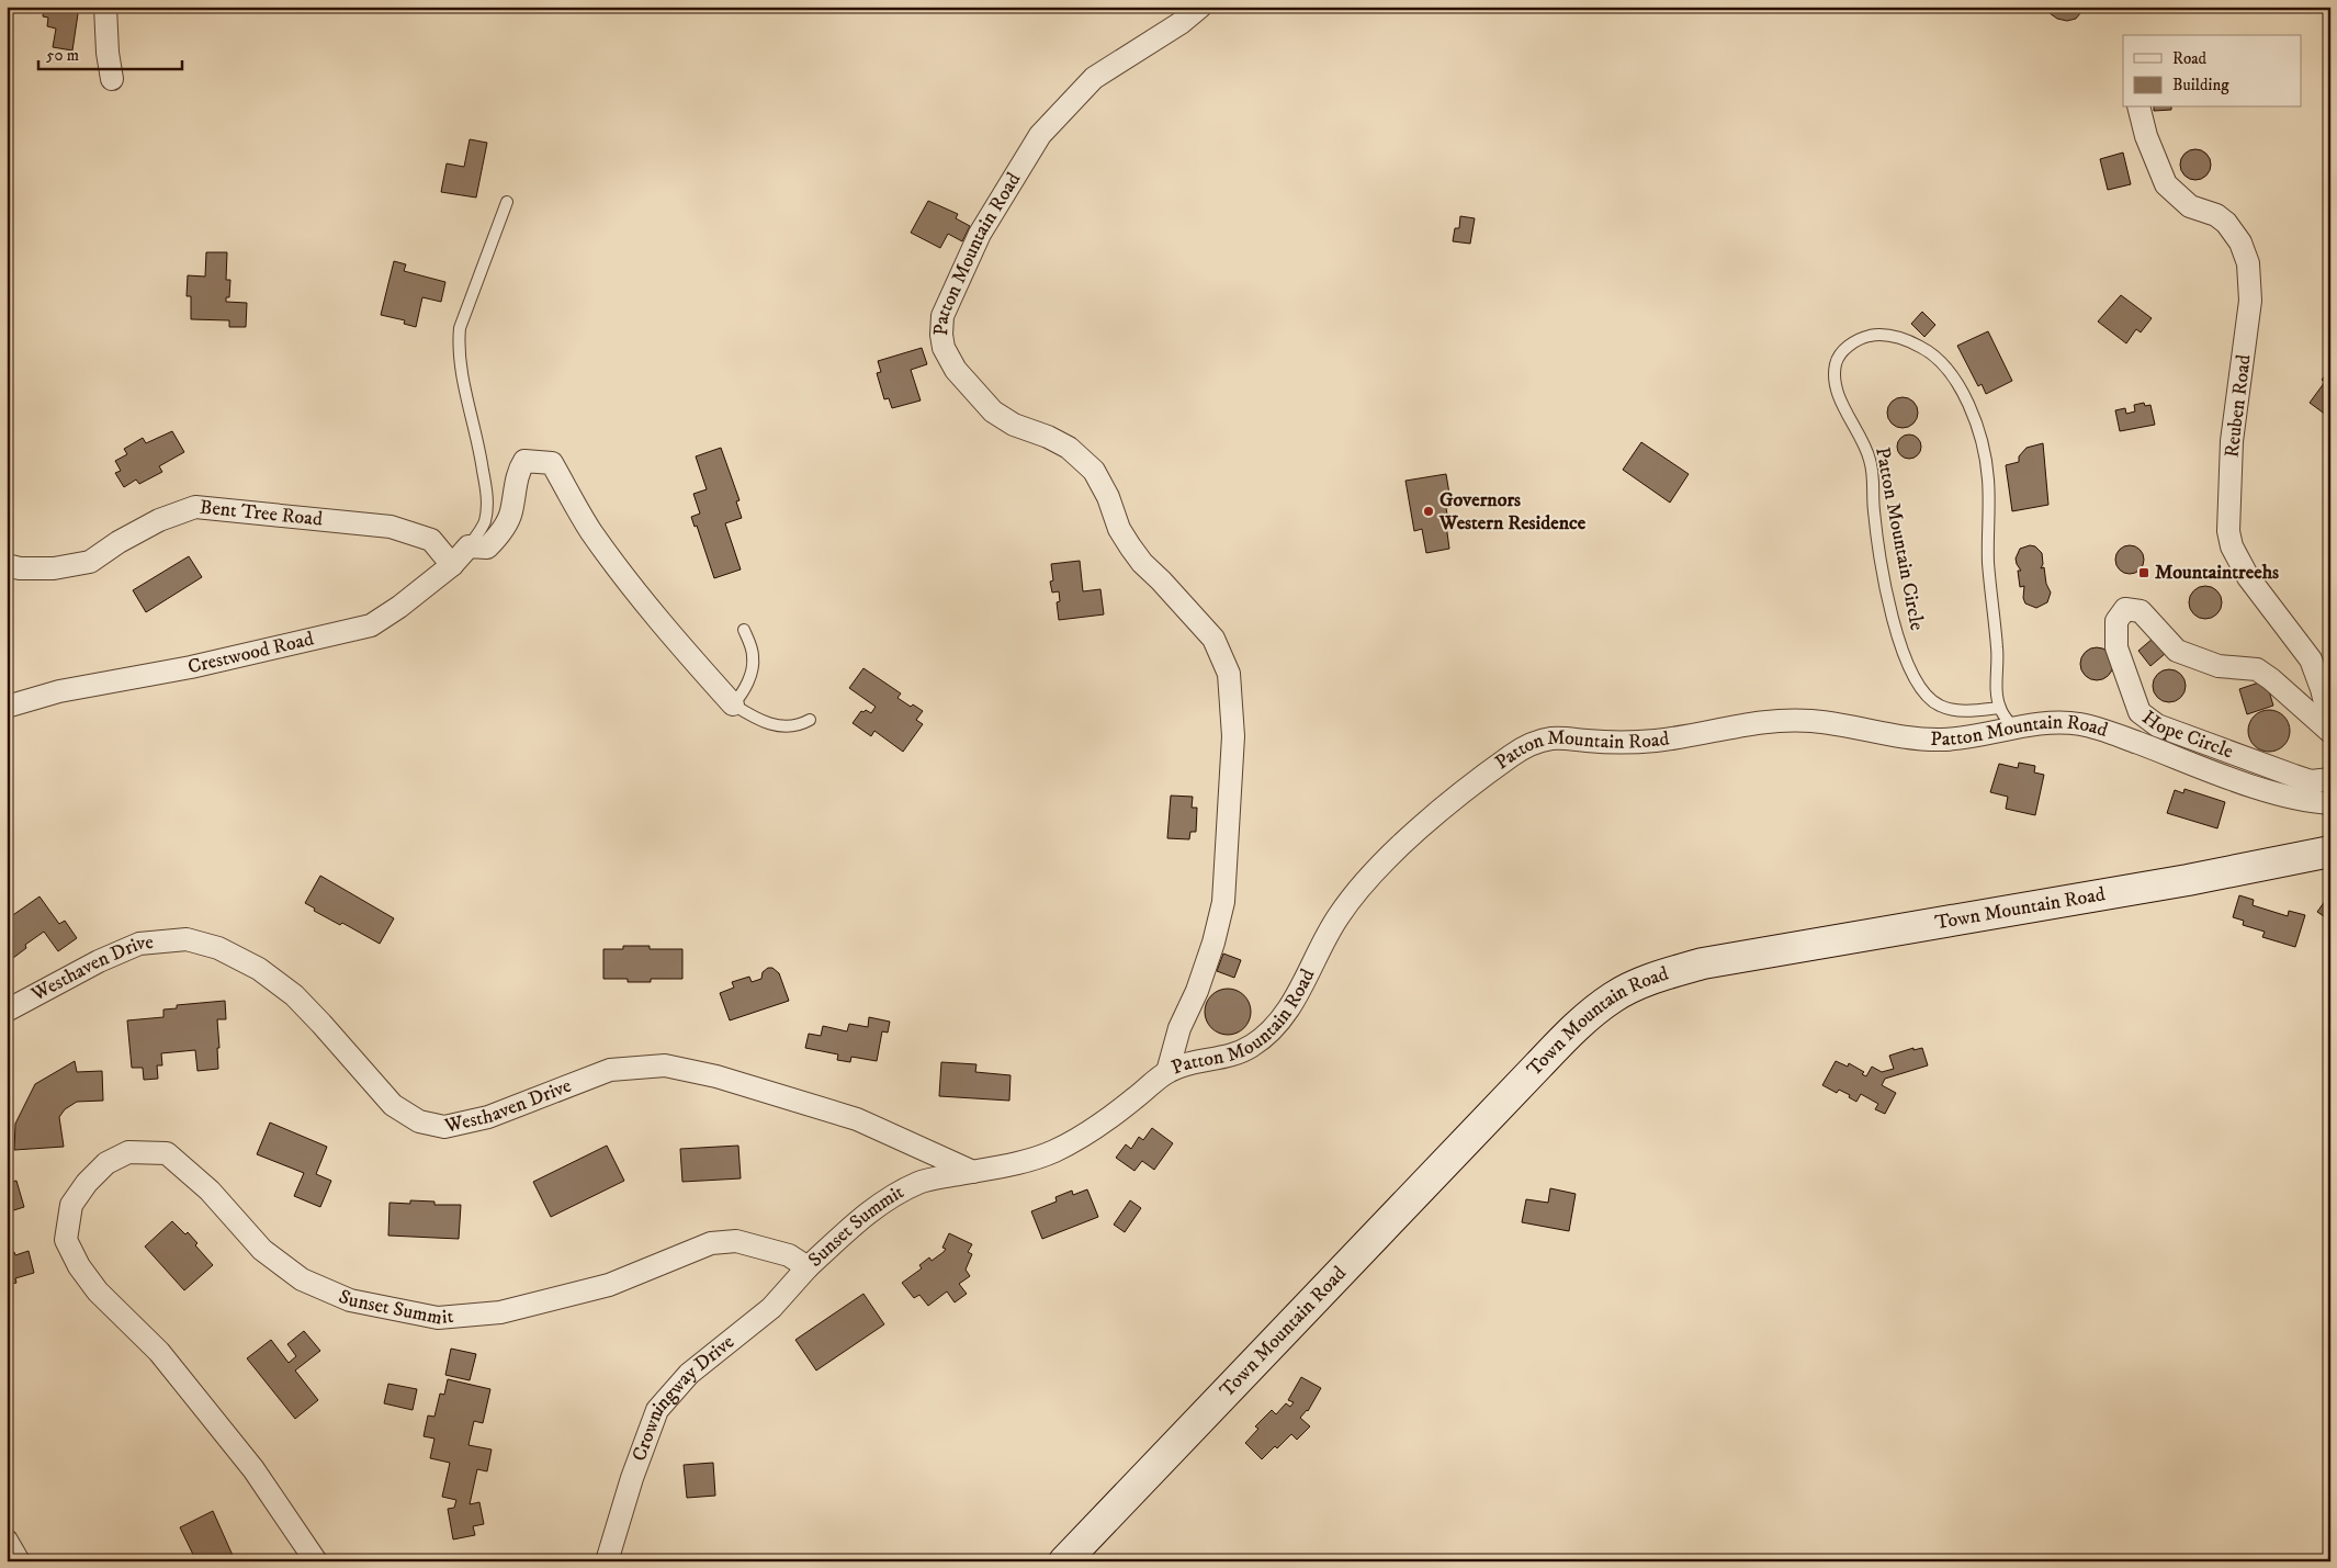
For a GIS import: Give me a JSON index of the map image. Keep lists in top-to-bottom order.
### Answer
{
  "streets": {
    "main road": ["Town Mountain Road"],
    "street": [
      "Patton Mountain Road",
      "Reuben Road",
      "Bent Tree Road",
      "Crestwood Road",
      "Hope Circle",
      "Westhaven Drive",
      "Sunset Summit",
      "Crowningway Drive"
    ],
    "lane": ["Patton Mountain Circle"]
  },
  "crossings": [
    ["Patton Mountain Road", "Patton Mountain Circle"],
    ["Patton Mountain Road", "Sunset Summit"],
    ["Bent Tree Road", "Crestwood Road"],
    ["Westhaven Drive", "Sunset Summit"],
    ["Sunset Summit", "Crowningway Drive"]
  ],
  "places": {
    "other": ["Governors Western Residence"],
    "transit": ["Mountaintreehs"]
  },
  "legend": ["Road", "Building"],
  "scale_bar": "50 m"
}
